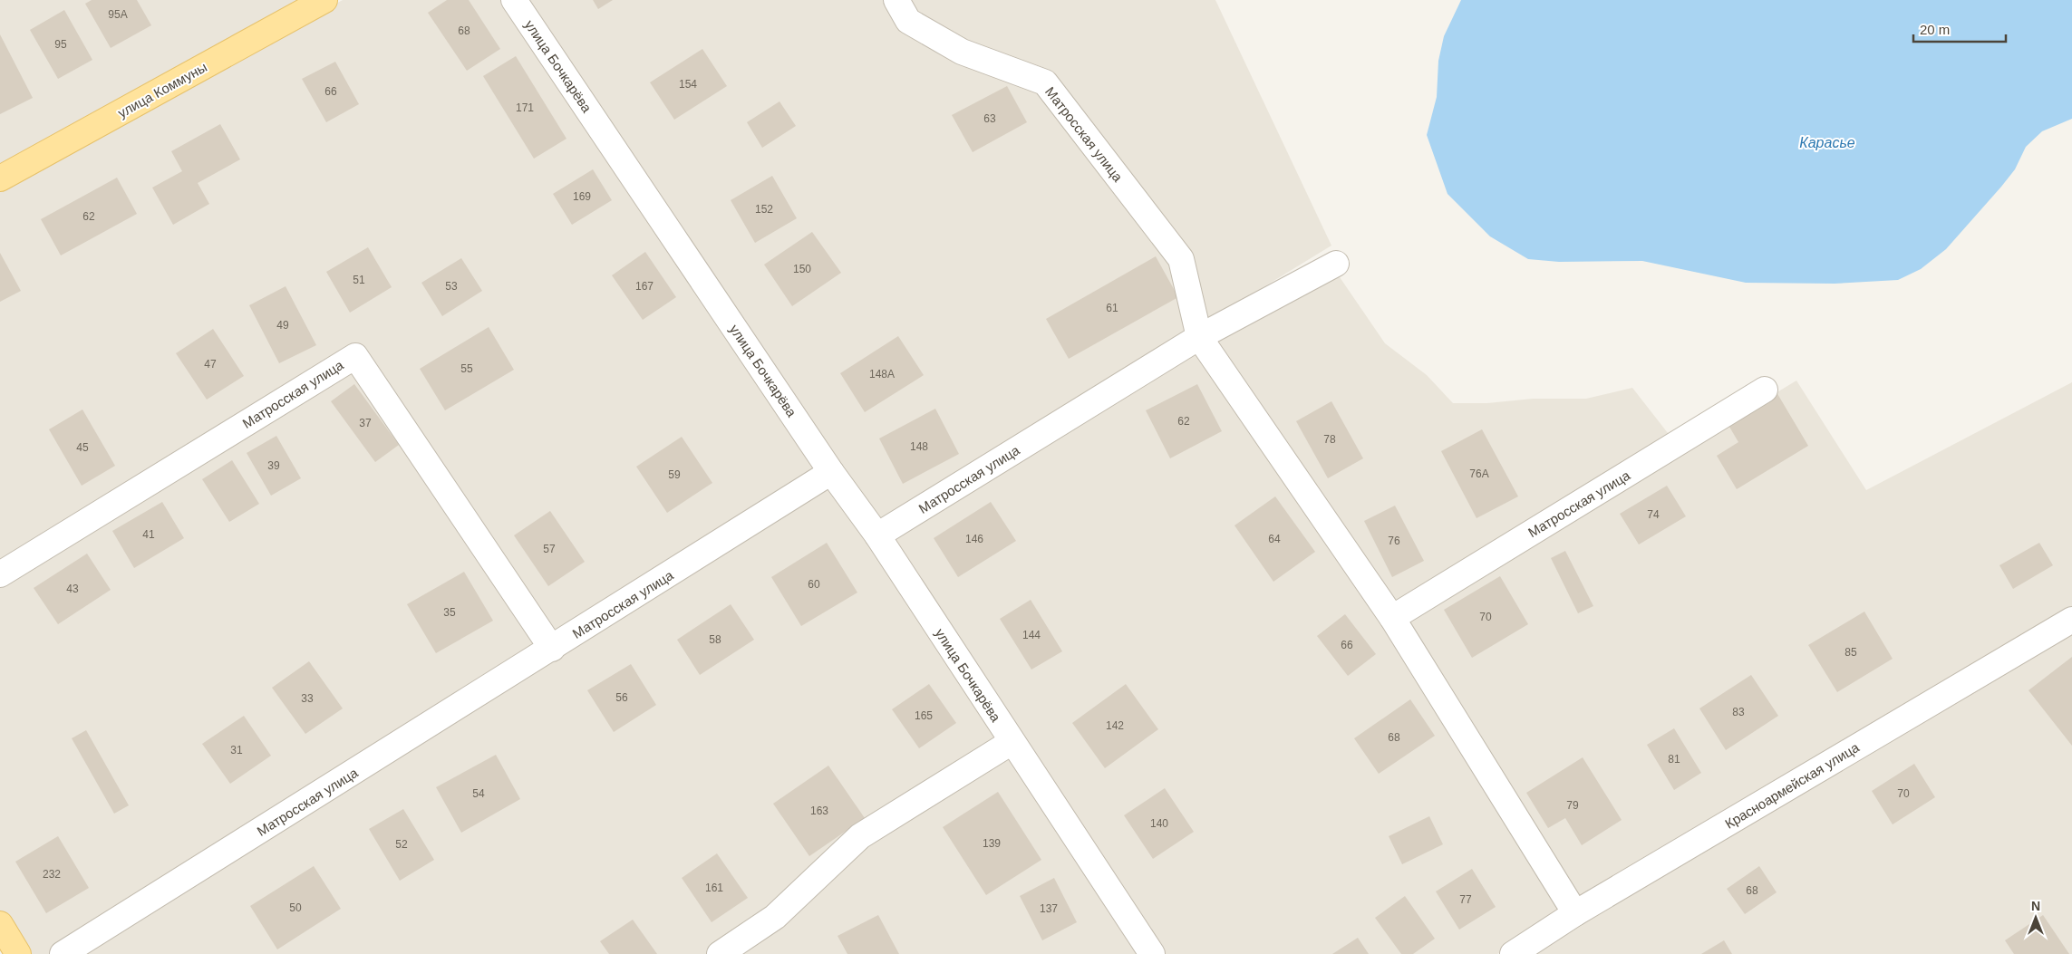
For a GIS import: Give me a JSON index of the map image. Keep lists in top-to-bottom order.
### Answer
{
  "streets": {
    "main road": ["улица Коммуны"],
    "street": ["улица Бочкарёва", "Матросская улица", "Красноармейская улица"]
  },
  "crossings": [
    ["улица Бочкарёва", "Матросская улица"],
    ["Матросская улица", "Красноармейская улица"]
  ],
  "water": ["Карасье"],
  "house_numbers": [
    "95А",
    "68",
    "95",
    "154",
    "66",
    "171",
    "63",
    "169",
    "152",
    "62",
    "150",
    "51",
    "53",
    "167",
    "61",
    "49",
    "47",
    "55",
    "148А",
    "62",
    "37",
    "78",
    "148",
    "45",
    "39",
    "76А",
    "59",
    "74",
    "41",
    "146",
    "64",
    "76",
    "57",
    "60",
    "43",
    "35",
    "70",
    "144",
    "58",
    "66",
    "85",
    "56",
    "33",
    "83",
    "165",
    "142",
    "68",
    "31",
    "81",
    "54",
    "70",
    "79",
    "163",
    "140",
    "139",
    "52",
    "232",
    "161",
    "68",
    "77",
    "50",
    "137"
  ],
  "scale_bar": "20 m",
  "north": "top"
}
